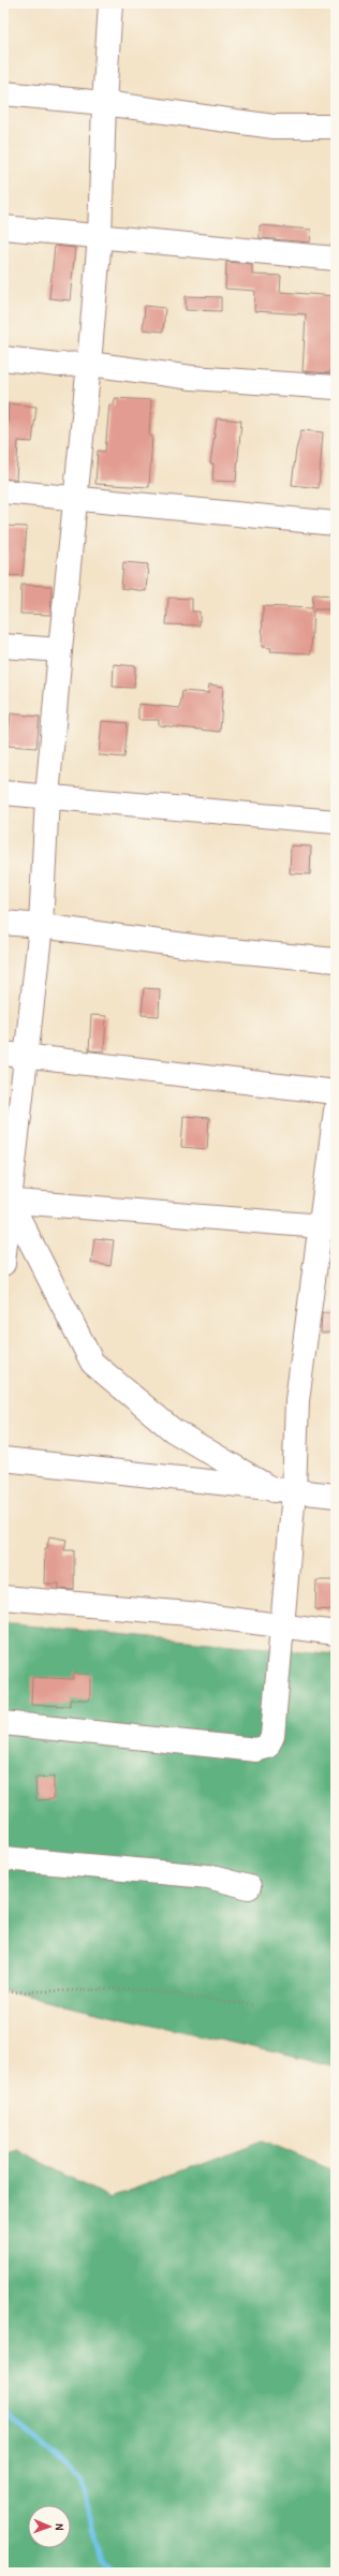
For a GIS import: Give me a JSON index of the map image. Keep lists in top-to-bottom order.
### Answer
{
  "north": "right"
}
